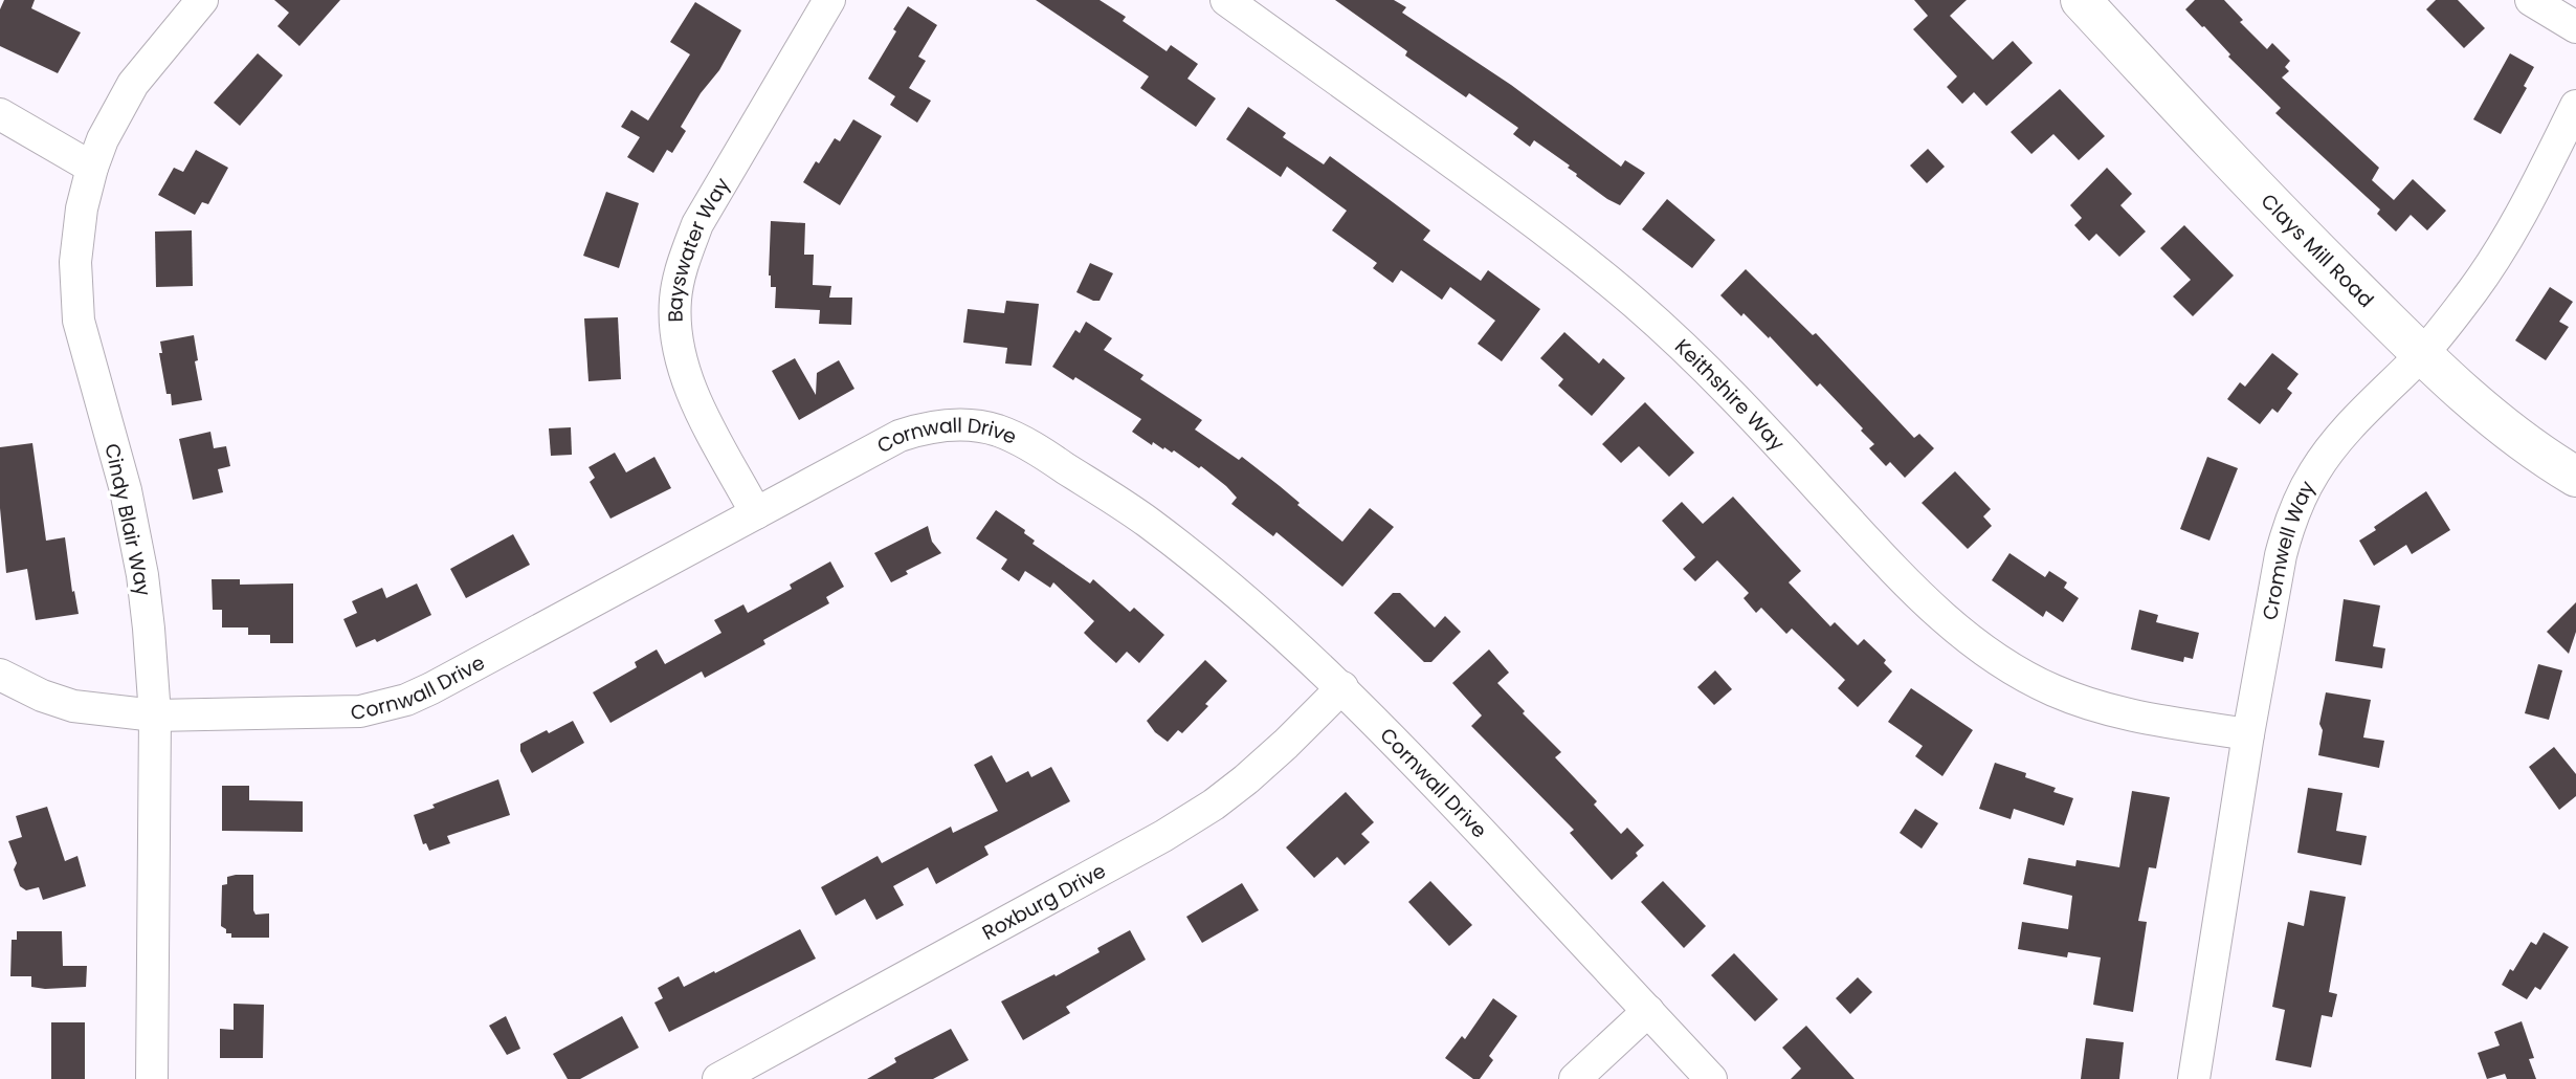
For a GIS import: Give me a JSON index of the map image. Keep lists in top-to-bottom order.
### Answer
{
  "streets": {
    "main road": ["Clays Mill Road"],
    "street": [
      "Bayswater Way",
      "Keithshire Way",
      "Cornwall Drive",
      "Cindy Blair Way",
      "Cromwell Way",
      "Roxburg Drive"
    ]
  },
  "crossings": [
    ["Clays Mill Road", "Cromwell Way"],
    ["Bayswater Way", "Cornwall Drive"],
    ["Keithshire Way", "Cromwell Way"],
    ["Cornwall Drive", "Cindy Blair Way"],
    ["Cornwall Drive", "Roxburg Drive"]
  ]
}
